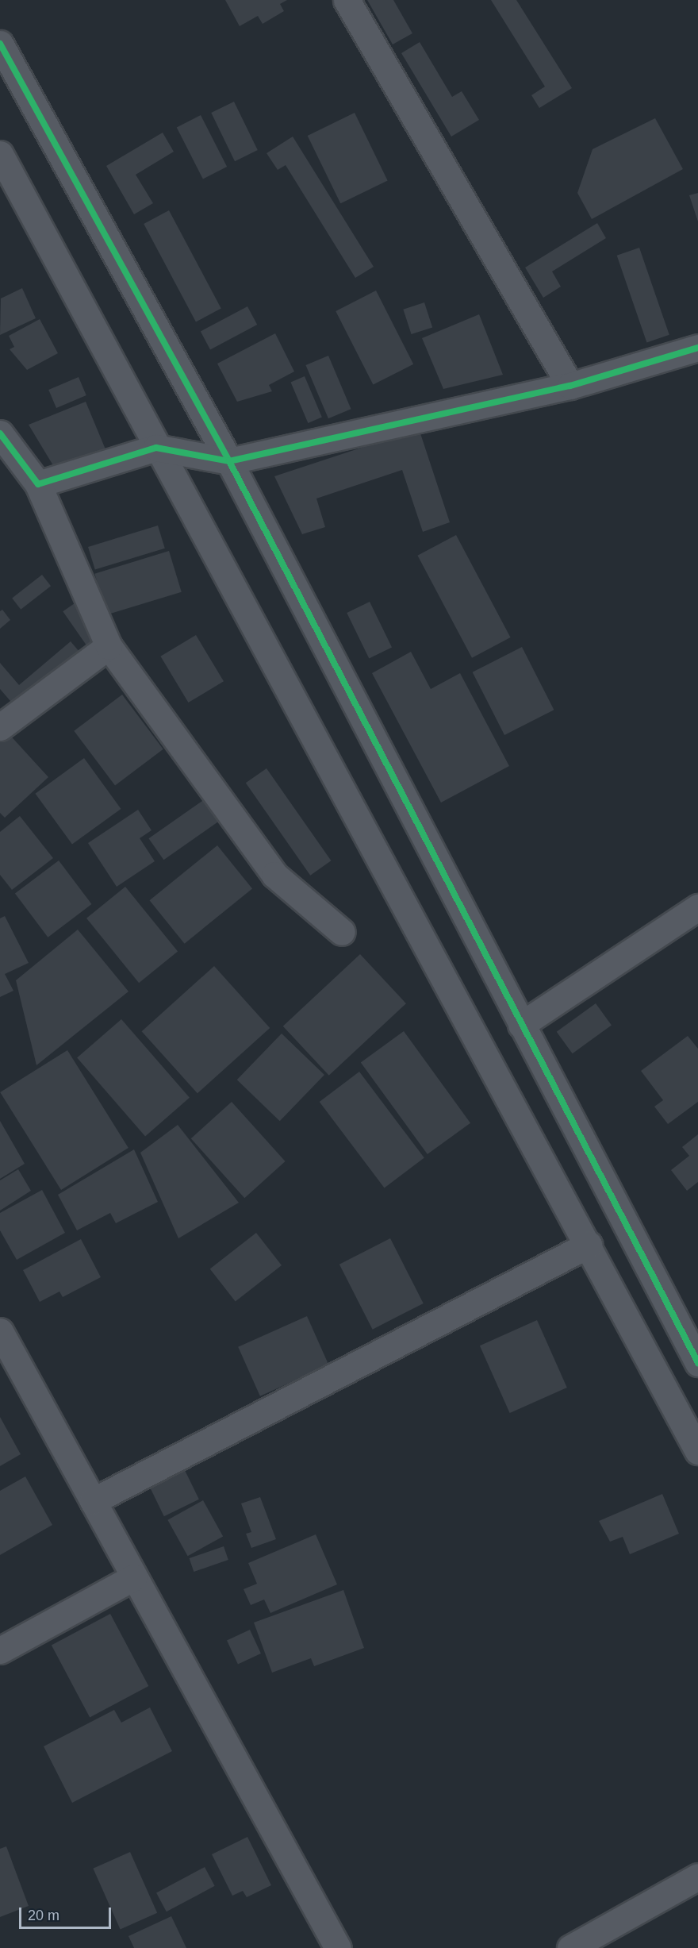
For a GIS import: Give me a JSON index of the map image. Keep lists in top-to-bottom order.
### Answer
{
  "scale_bar": "20 m"
}
